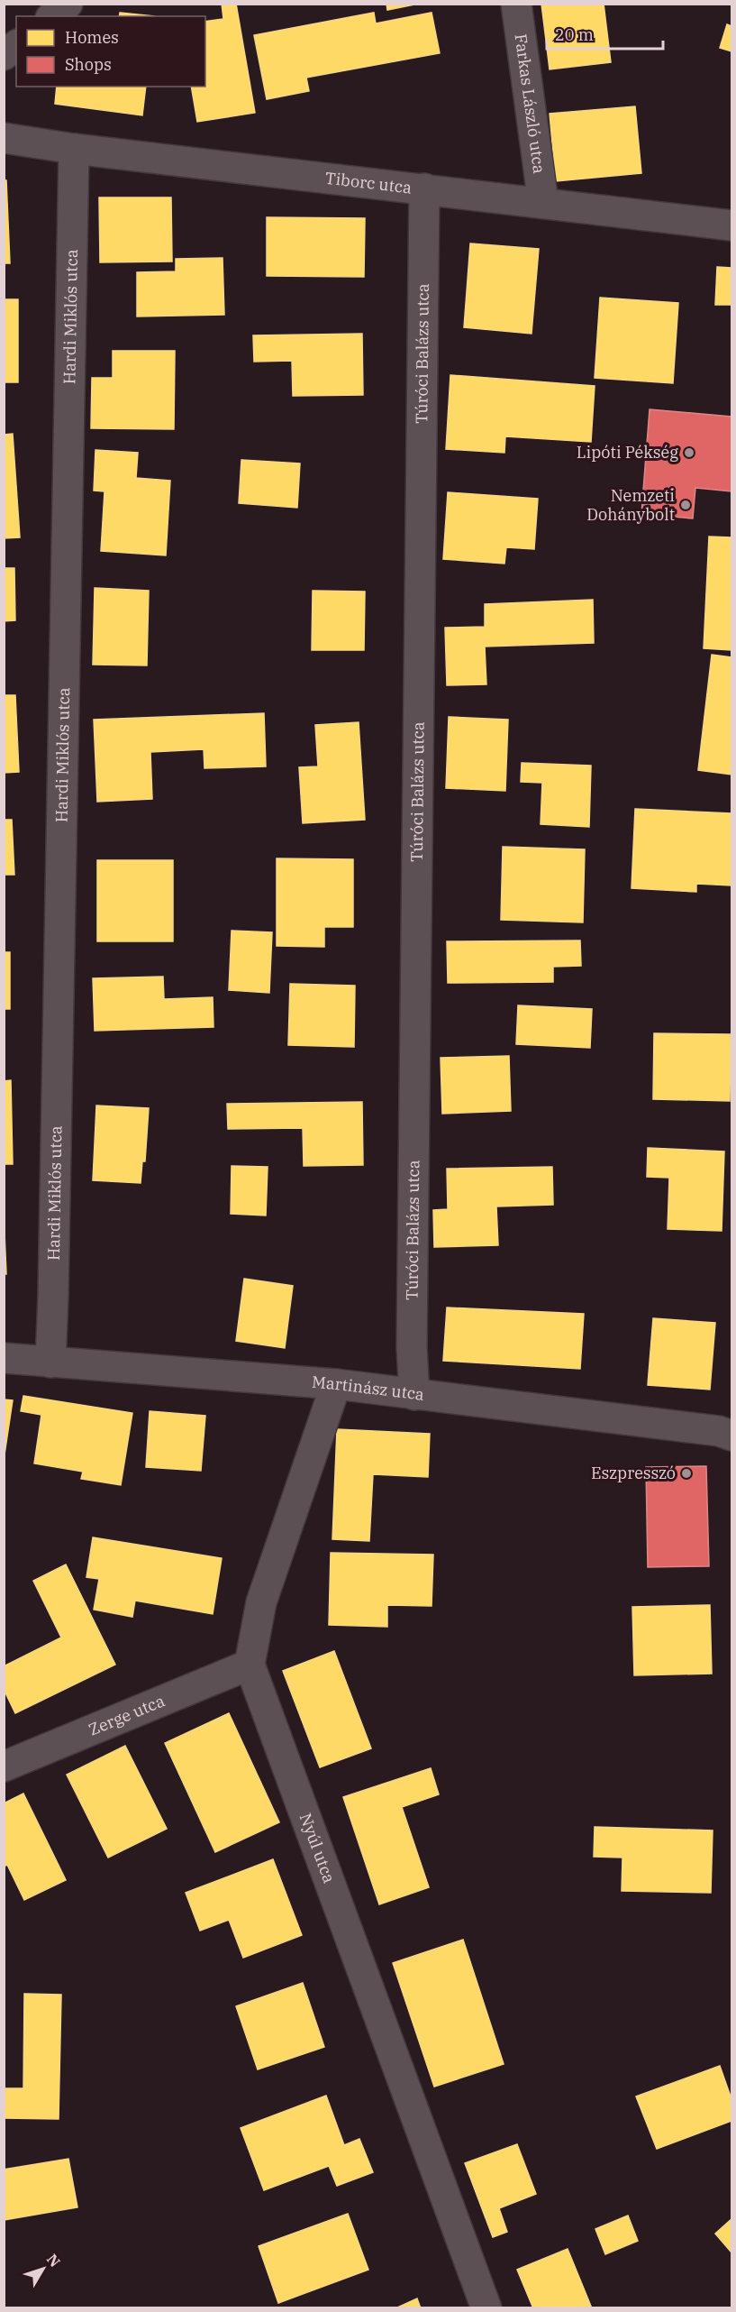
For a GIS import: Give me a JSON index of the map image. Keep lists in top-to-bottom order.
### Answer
{
  "streets": {
    "street": [
      "Farkas László utca",
      "Tiborc utca",
      "Hardi Miklós utca",
      "Túróci Balázs utca",
      "Martinász utca",
      "Zerge utca",
      "Nyúl utca"
    ]
  },
  "crossings": [
    ["Farkas László utca", "Tiborc utca"],
    ["Tiborc utca", "Hardi Miklós utca"],
    ["Tiborc utca", "Túróci Balázs utca"],
    ["Hardi Miklós utca", "Martinász utca"],
    ["Túróci Balázs utca", "Martinász utca"],
    ["Zerge utca", "Nyúl utca"]
  ],
  "places": ["Lipóti Pékség", "Nemzeti Dohánybolt", "Eszpresszó"],
  "legend": ["Homes", "Shops"],
  "scale_bar": "20 m",
  "north": "top right"
}
